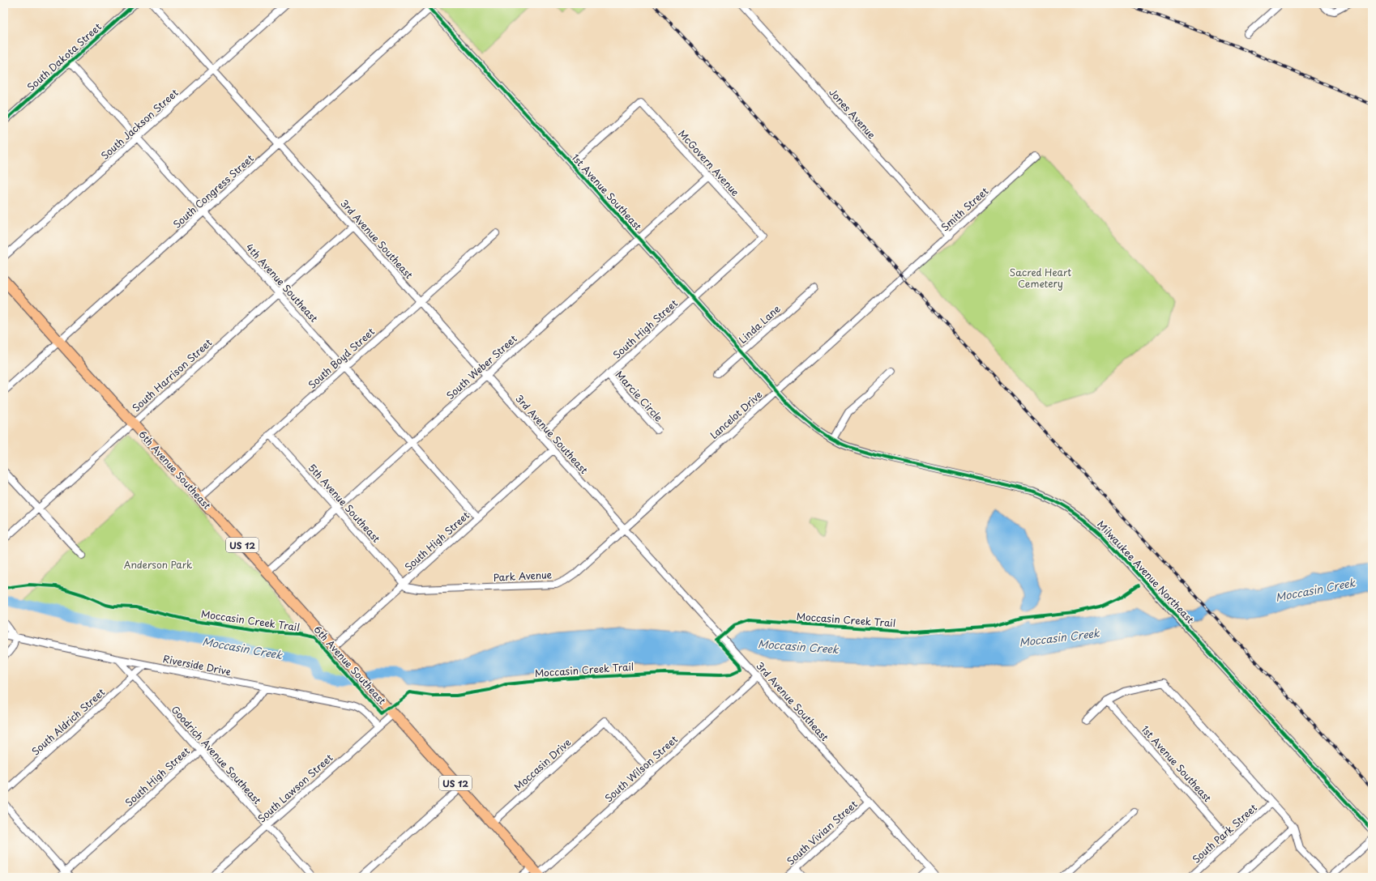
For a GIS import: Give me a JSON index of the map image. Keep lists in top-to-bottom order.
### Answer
{
  "streets": {
    "highway": ["6th Avenue Southeast", "US 12"],
    "street": [
      "South Dakota Street",
      "Jones Avenue",
      "South Jackson Street",
      "McGovern Avenue",
      "South Congress Street",
      "1st Avenue Southeast",
      "Smith Street",
      "3rd Avenue Southeast",
      "4th Avenue Southeast",
      "Linda Lane",
      "South High Street",
      "South Boyd Street",
      "South Weber Street",
      "South Harrison Street",
      "Marcie Circle",
      "Lancelot Drive",
      "5th Avenue Southeast",
      "Milwaukee Avenue Northeast",
      "Park Avenue",
      "Riverside Drive",
      "South Aldrich Street",
      "Goodrich Avenue Southeast",
      "Moccasin Drive",
      "South Wilson Street",
      "South Lawson Street",
      "South Vivian Street",
      "South Park Street"
    ],
    "cycle path": ["Moccasin Creek Trail"]
  },
  "crossings": [
    ["South Dakota Street", "4th Avenue Southeast"],
    ["Jones Avenue", "Smith Street"],
    ["South Jackson Street", "3rd Avenue Southeast"],
    ["South Jackson Street", "4th Avenue Southeast"],
    ["McGovern Avenue", "1st Avenue Southeast"],
    ["McGovern Avenue", "South High Street"],
    ["McGovern Avenue", "South Weber Street"],
    ["South Congress Street", "1st Avenue Southeast"],
    ["South Congress Street", "3rd Avenue Southeast"],
    ["South Congress Street", "4th Avenue Southeast"],
    ["South Congress Street", "6th Avenue Southeast"],
    ["1st Avenue Southeast", "Linda Lane"],
    ["1st Avenue Southeast", "South High Street"],
    ["1st Avenue Southeast", "South Weber Street"],
    ["1st Avenue Southeast", "Lancelot Drive"],
    ["1st Avenue Southeast", "Milwaukee Avenue Northeast"],
    ["1st Avenue Southeast", "South Park Street"],
    ["Smith Street", "Lancelot Drive"],
    ["3rd Avenue Southeast", "South High Street"],
    ["3rd Avenue Southeast", "South Boyd Street"],
    ["3rd Avenue Southeast", "South Weber Street"],
    ["3rd Avenue Southeast", "South Harrison Street"],
    ["3rd Avenue Southeast", "Lancelot Drive"],
    ["3rd Avenue Southeast", "Park Avenue"],
    ["3rd Avenue Southeast", "South Wilson Street"],
    ["3rd Avenue Southeast", "South Vivian Street"],
    ["4th Avenue Southeast", "South High Street"],
    ["4th Avenue Southeast", "South Boyd Street"],
    ["4th Avenue Southeast", "South Weber Street"],
    ["4th Avenue Southeast", "South Harrison Street"],
    ["South High Street", "Marcie Circle"],
    ["South High Street", "6th Avenue Southeast"],
    ["South High Street", "5th Avenue Southeast"],
    ["South High Street", "Park Avenue"],
    ["South High Street", "Riverside Drive"],
    ["South High Street", "Goodrich Avenue Southeast"],
    ["South Boyd Street", "6th Avenue Southeast"],
    ["South Boyd Street", "5th Avenue Southeast"],
    ["South Weber Street", "6th Avenue Southeast"],
    ["South Weber Street", "5th Avenue Southeast"],
    ["South Harrison Street", "6th Avenue Southeast"],
    ["Lancelot Drive", "Milwaukee Avenue Northeast"],
    ["Lancelot Drive", "Park Avenue"],
    ["6th Avenue Southeast", "Moccasin Drive"],
    ["6th Avenue Southeast", "South Wilson Street"],
    ["6th Avenue Southeast", "South Lawson Street"],
    ["5th Avenue Southeast", "Park Avenue"],
    ["Riverside Drive", "South Aldrich Street"],
    ["Riverside Drive", "Goodrich Avenue Southeast"],
    ["Riverside Drive", "South Lawson Street"],
    ["South Aldrich Street", "Goodrich Avenue Southeast"],
    ["Goodrich Avenue Southeast", "South Lawson Street"],
    ["Moccasin Drive", "South Wilson Street"]
  ],
  "water": ["Moccasin Creek"],
  "parks": ["Sacred Heart Cemetery", "Anderson Park"]
}
